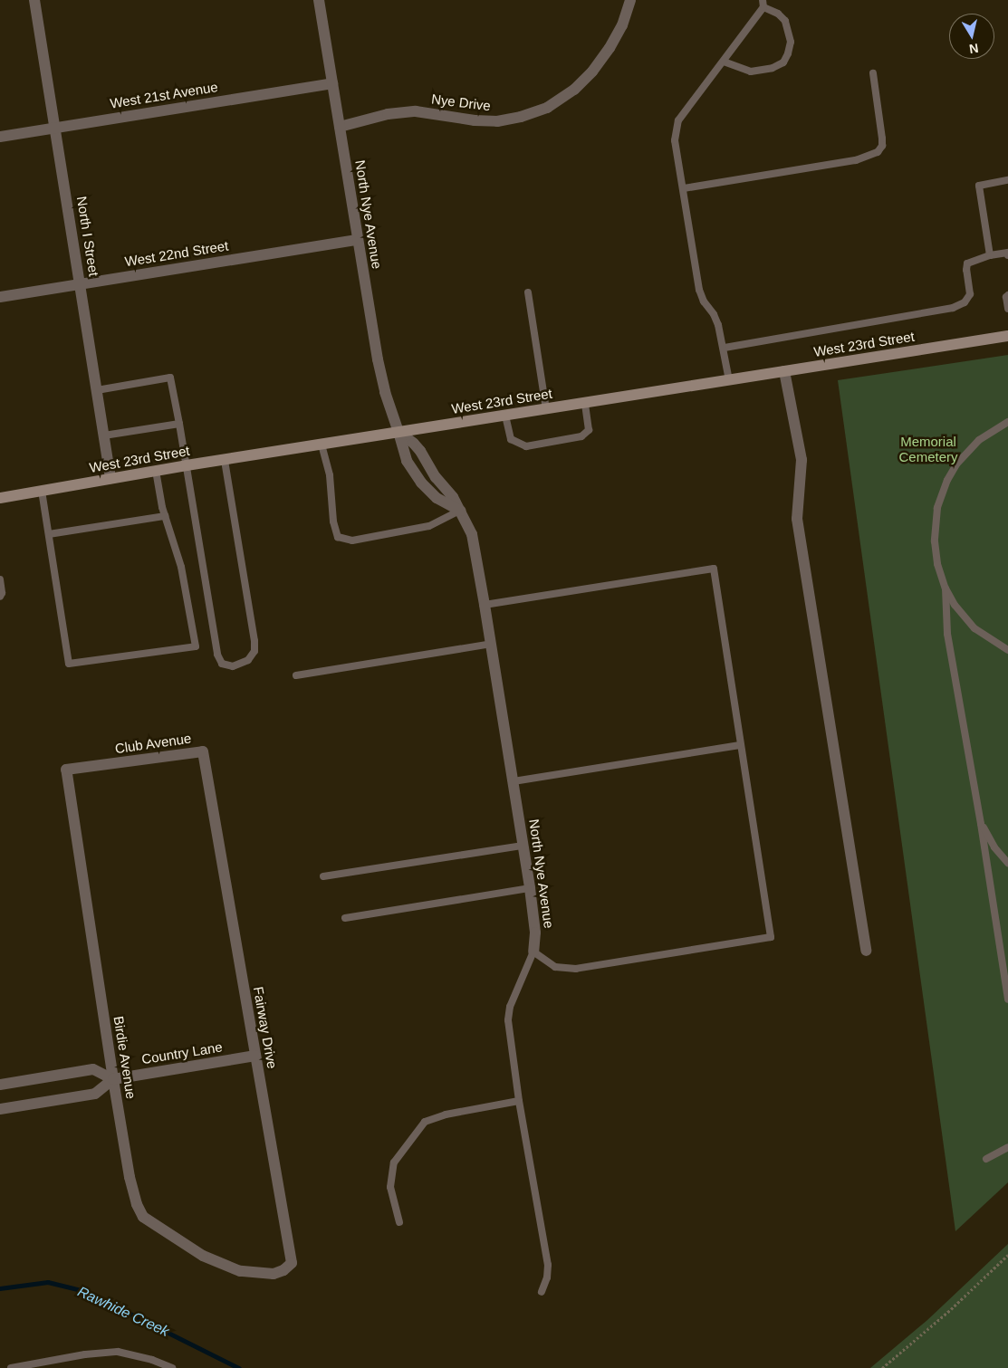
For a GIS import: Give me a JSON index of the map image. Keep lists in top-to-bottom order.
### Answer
{
  "streets": {
    "main road": ["West 23rd Street"],
    "street": [
      "West 21st Avenue",
      "Nye Drive",
      "North Nye Avenue",
      "North I Street",
      "West 22nd Street",
      "Club Avenue",
      "Fairway Drive",
      "Country Lane",
      "Birdie Avenue"
    ]
  },
  "crossings": [
    ["West 21st Avenue", "North Nye Avenue"],
    ["West 21st Avenue", "North I Street"],
    ["Nye Drive", "North Nye Avenue"],
    ["North Nye Avenue", "West 22nd Street"],
    ["North Nye Avenue", "West 23rd Street"],
    ["North I Street", "West 22nd Street"],
    ["North I Street", "West 23rd Street"],
    ["Club Avenue", "Fairway Drive"],
    ["Club Avenue", "Birdie Avenue"],
    ["Fairway Drive", "Country Lane"],
    ["Fairway Drive", "Birdie Avenue"],
    ["Country Lane", "Birdie Avenue"]
  ],
  "water": ["Rawhide Creek"],
  "parks": ["Memorial Cemetery"],
  "north": "bottom"
}
